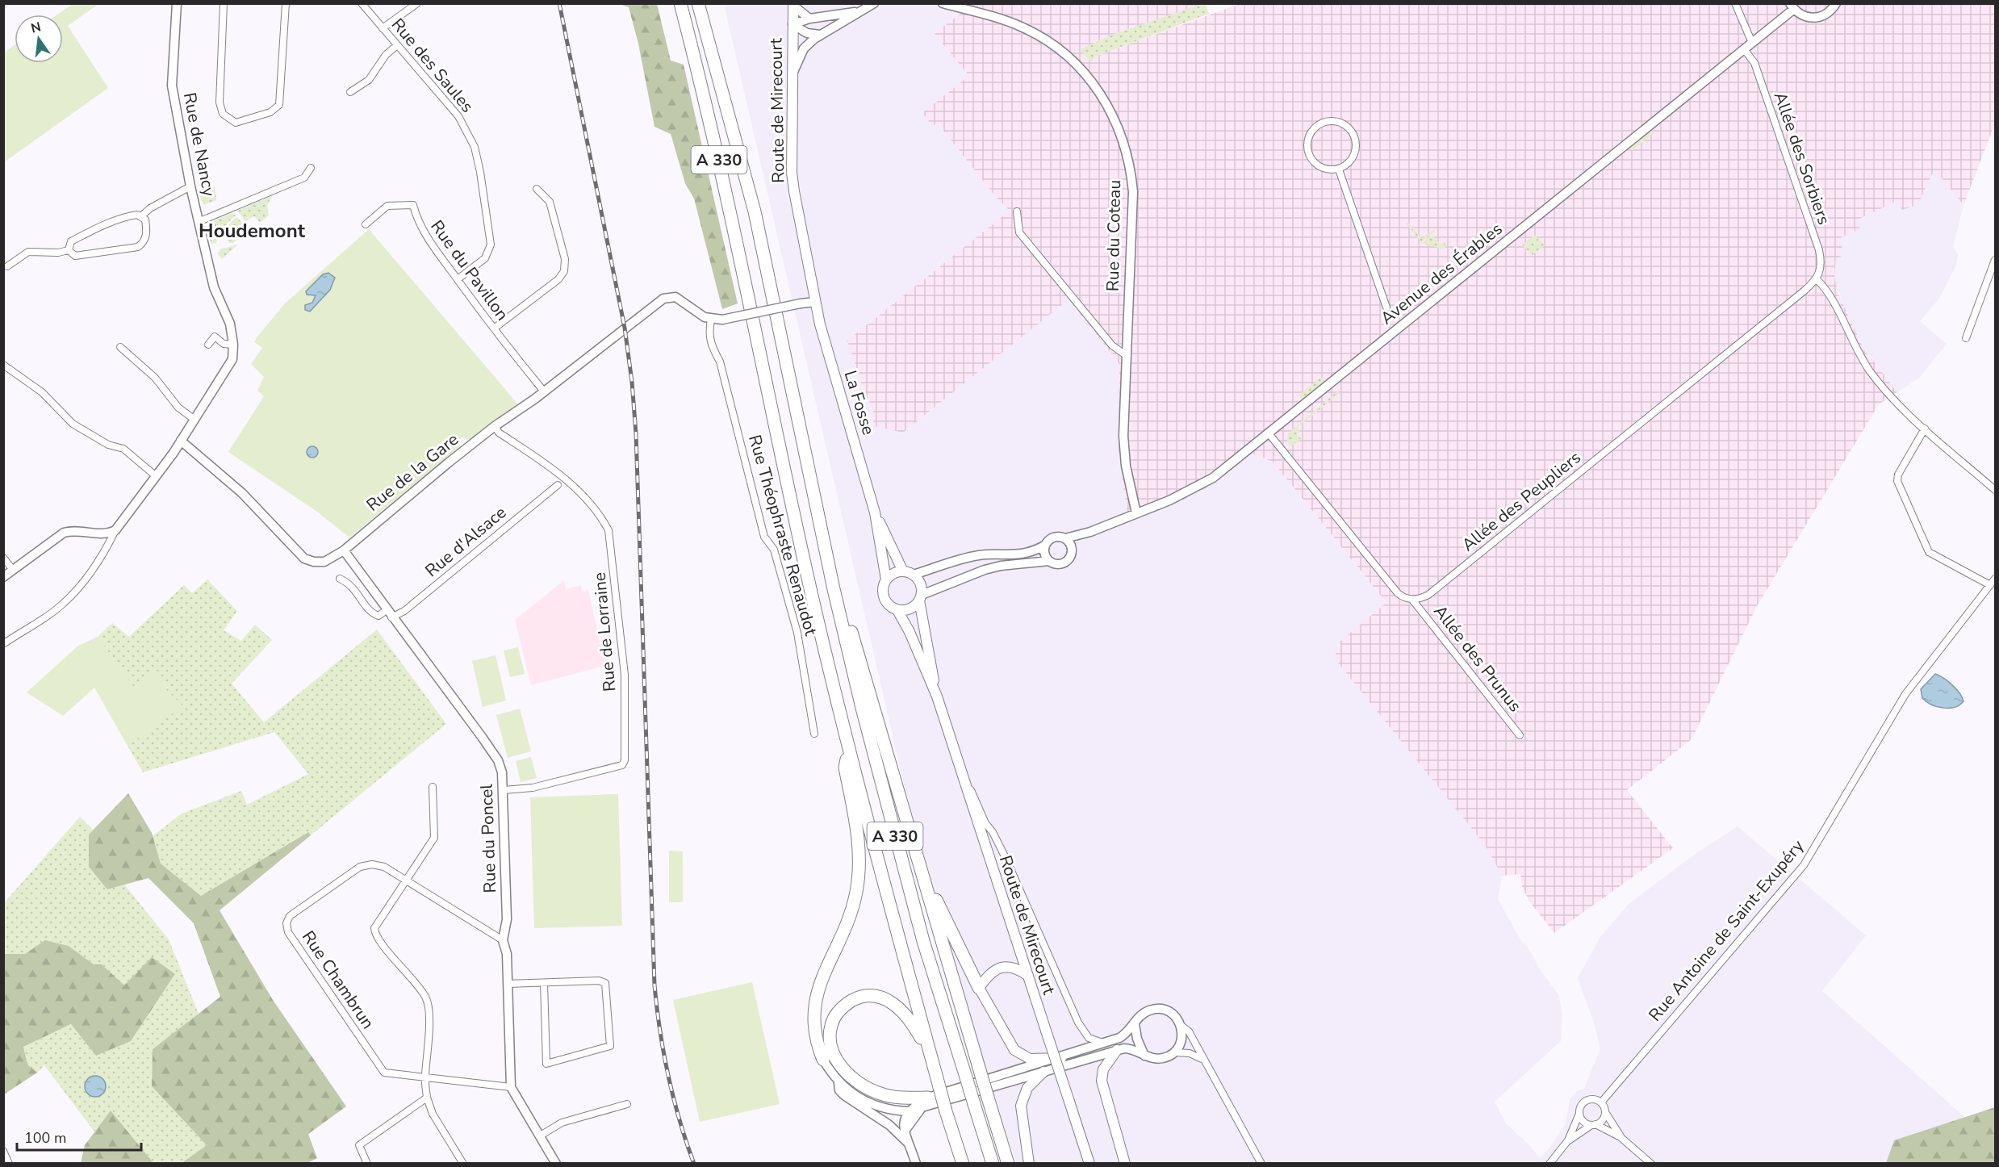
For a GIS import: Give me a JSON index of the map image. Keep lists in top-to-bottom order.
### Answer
{
  "streets": {
    "highway": ["A 330"],
    "main road": ["Route de Mirecourt", "La Fosse"],
    "street": [
      "Rue des Saules",
      "Rue de Nancy",
      "Allée des Sorbiers",
      "Rue du Coteau",
      "Rue du Pavillon",
      "Avenue des Érables",
      "Rue de la Gare",
      "Allée des Peupliers",
      "Rue Théophraste Renaudot",
      "Rue d'Alsace",
      "Rue de Lorraine",
      "Allée des Prunus",
      "Rue du Poncel",
      "Rue Antoine de Saint-Exupéry",
      "Rue Chambrun"
    ]
  },
  "crossings": [
    ["Rue des Saules", "Rue du Pavillon"],
    ["Route de Mirecourt", "La Fosse"],
    ["Allée des Sorbiers", "Avenue des Érables"],
    ["Allée des Sorbiers", "Allée des Peupliers"],
    ["Rue du Coteau", "Avenue des Érables"],
    ["Rue du Pavillon", "Rue de la Gare"],
    ["Rue de la Gare", "Rue Théophraste Renaudot"],
    ["Rue de la Gare", "Rue de Lorraine"],
    ["Rue de la Gare", "Rue du Poncel"],
    ["Allée des Peupliers", "Allée des Prunus"],
    ["Rue d'Alsace", "Rue du Poncel"],
    ["Rue de Lorraine", "Rue du Poncel"],
    ["Rue du Poncel", "Rue Chambrun"]
  ],
  "districts": ["Houdemont"],
  "scale_bar": "100 m",
  "north": "top"
}
